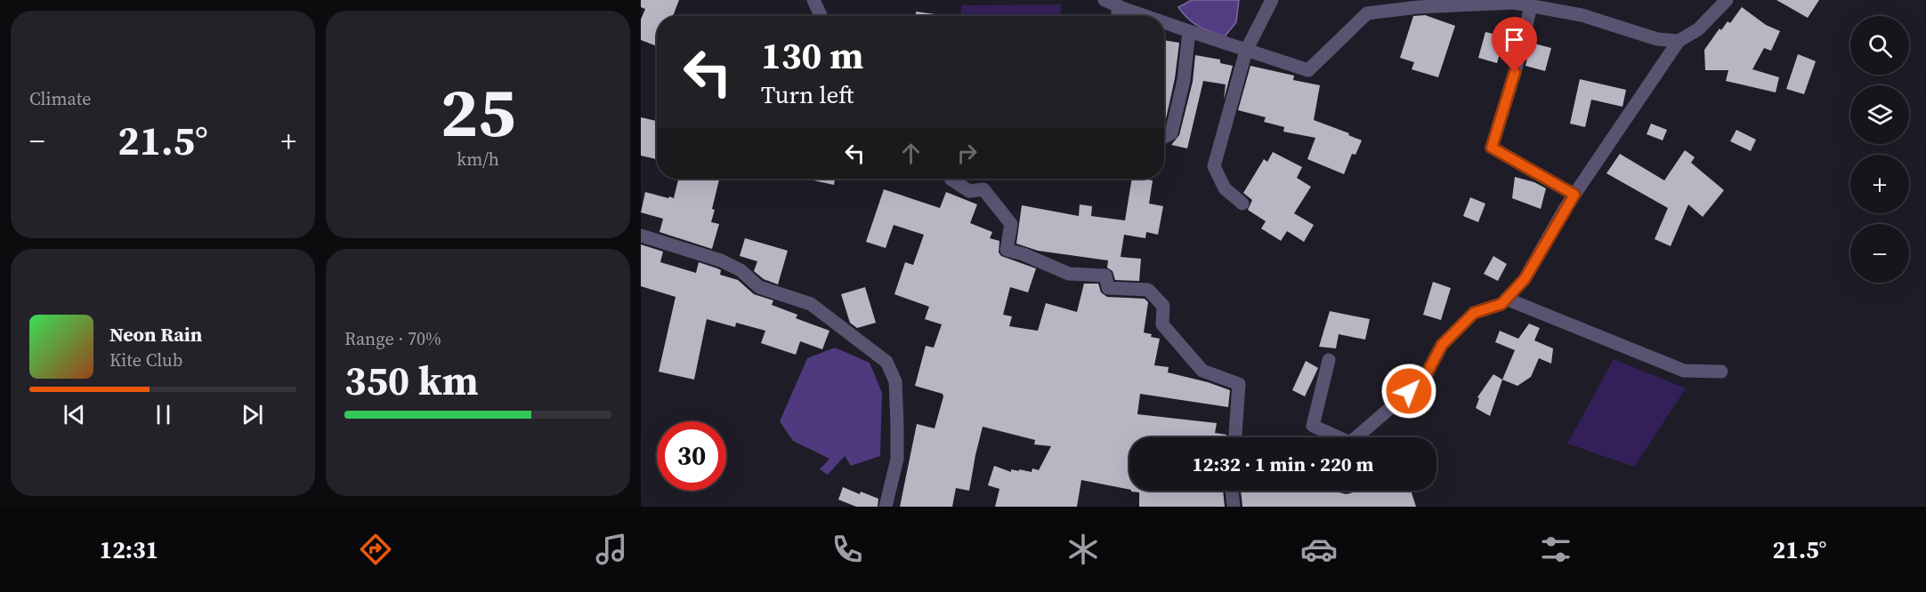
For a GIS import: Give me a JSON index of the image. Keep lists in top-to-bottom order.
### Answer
{
  "page": {
    "tile": [
      "Climate",
      ["25", "km/h"],
      ["Range · 70%", "350 km"]
    ],
    "map_buttons": ["+", "−"],
    "turn": ["130 m", "Turn left"],
    "heat": ["−", "21.5°", "+"],
    "song": ["Neon Rain", "Kite Club"],
    "limit": "30",
    "trip": "12:32 · 1 min · 220 m",
    "tabs": ["12:31", "21.5°"]
  }
}
